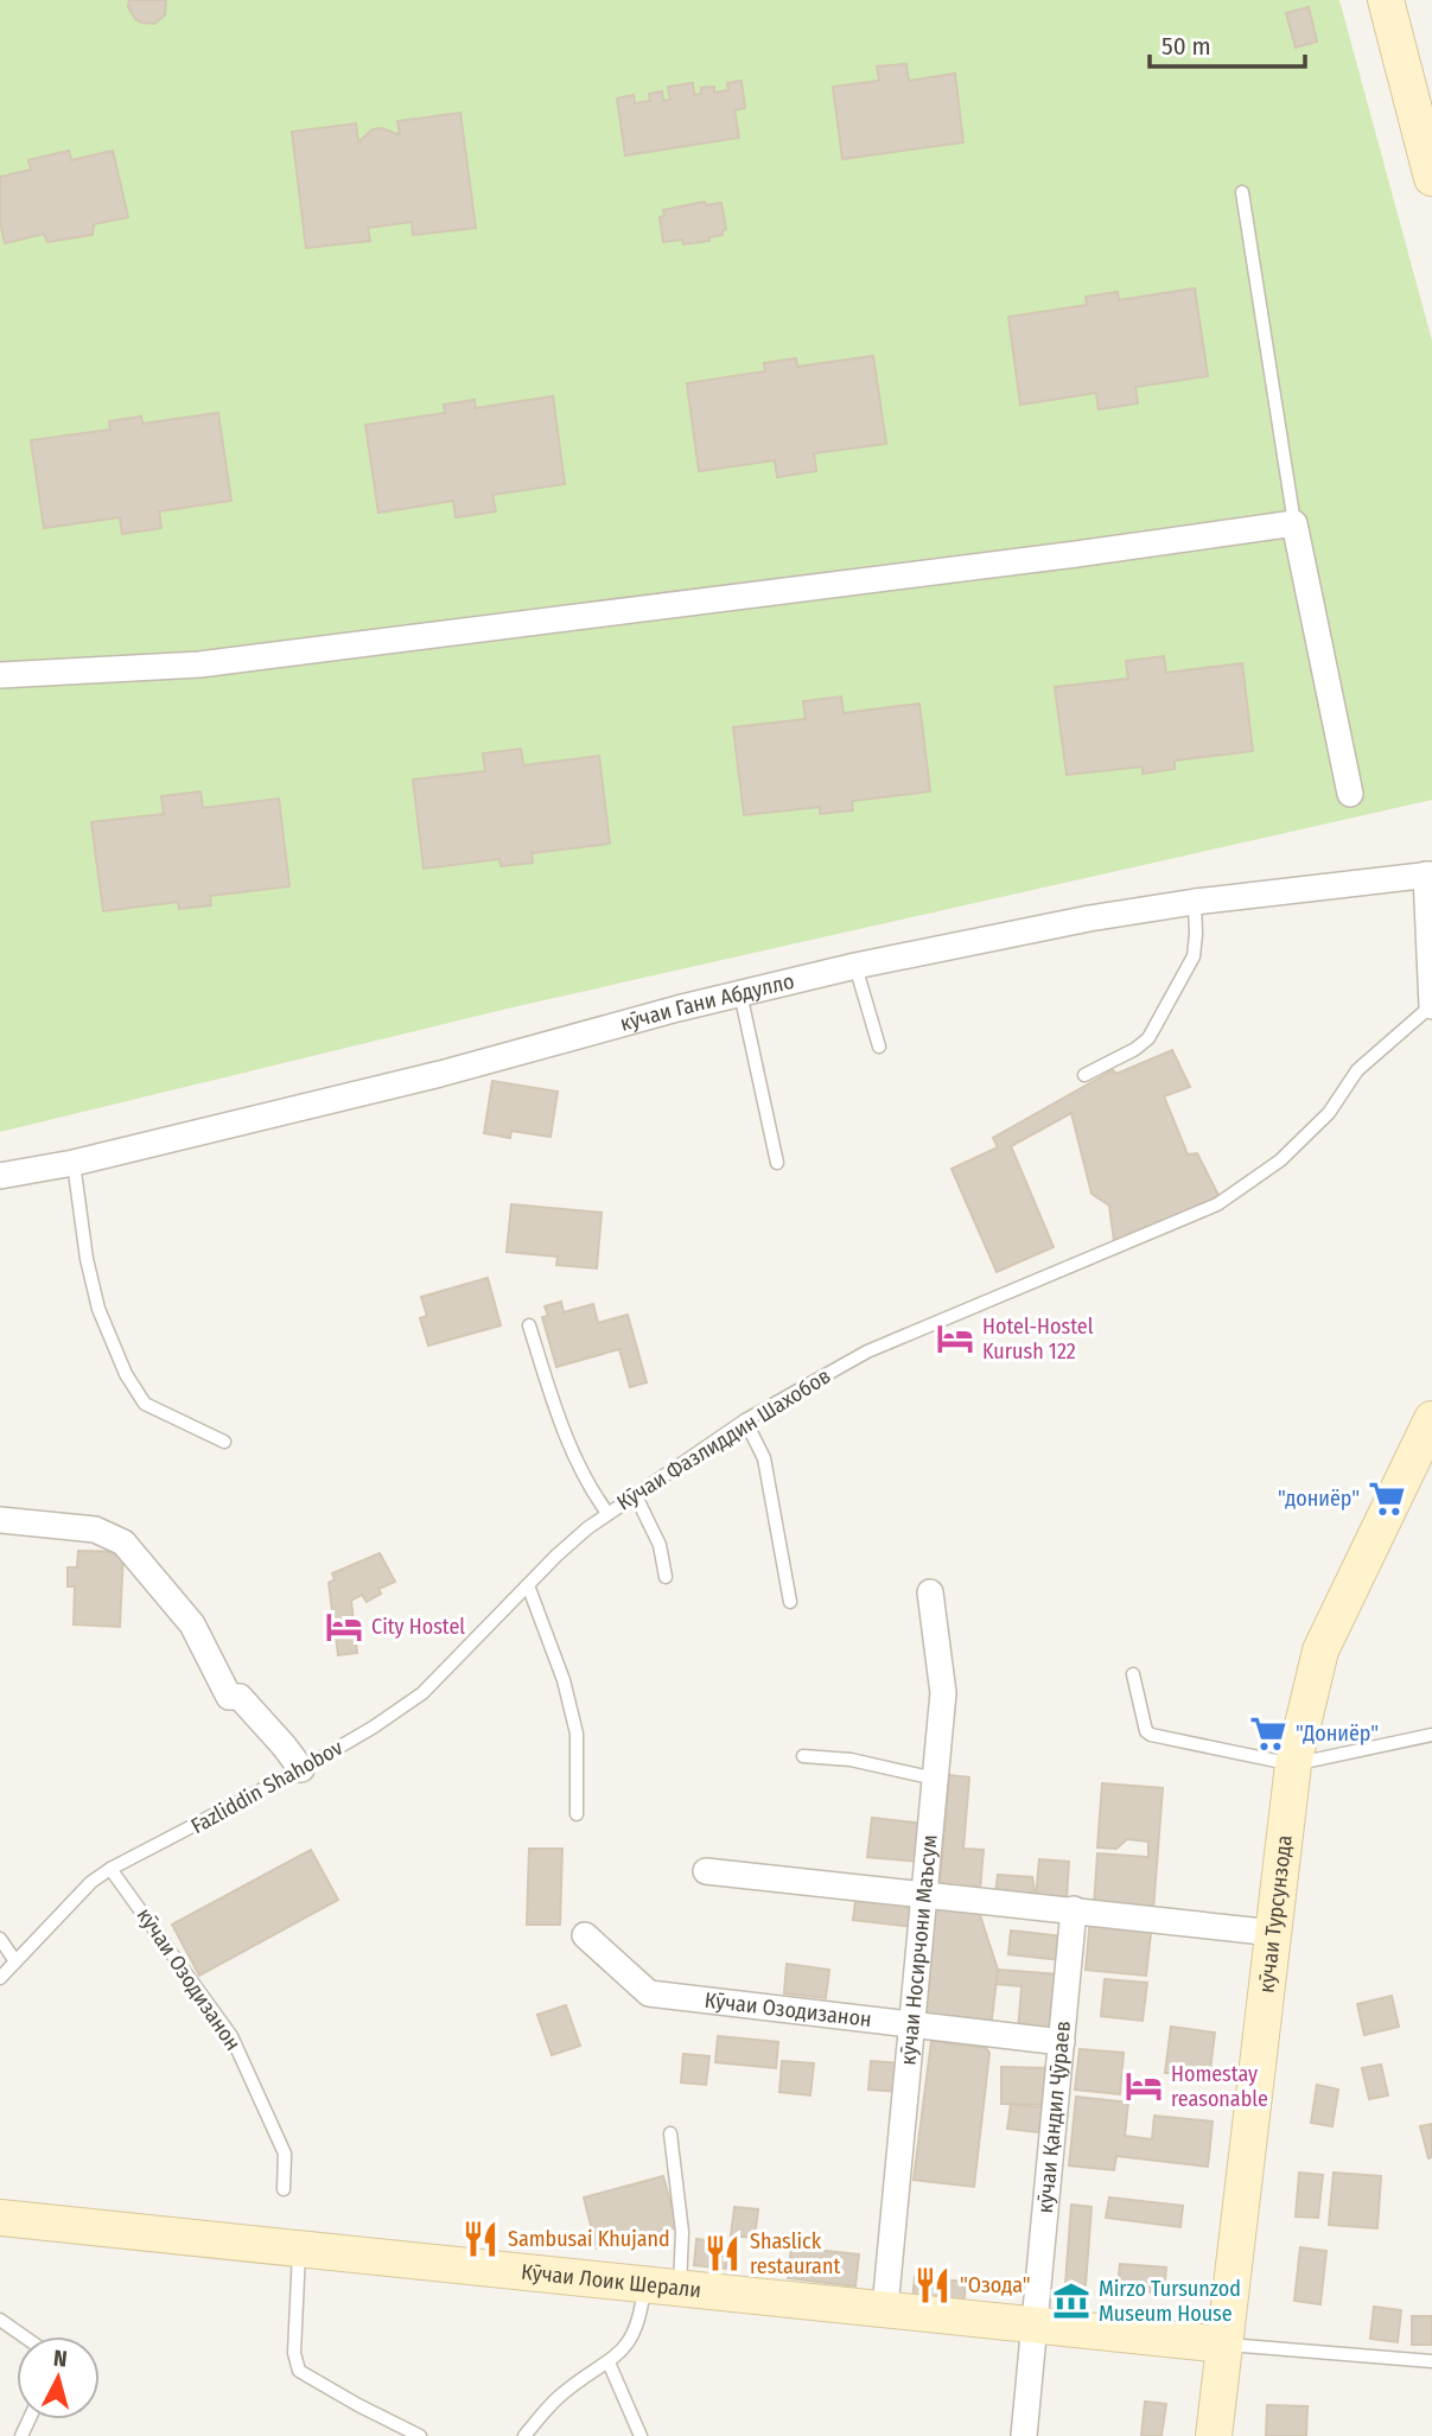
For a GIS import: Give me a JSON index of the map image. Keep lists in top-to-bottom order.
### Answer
{
  "streets": {
    "main road": ["кӯчаи Турсунзода", "Кӯчаи Лоик Шерали"],
    "street": [
      "кӯчаи Гани Абдулло",
      "кӯчаи Носирчони Маъсум",
      "Кӯчаи Озодизанон",
      "кӯчаи Қандил Ҷӯраев"
    ],
    "lane": ["Кӯчаи Фазлиддин Шахобов", "Fazliddin Shahobov", "кӯчаи Озодизанон"]
  },
  "crossings": [
    ["Кӯчаи Фазлиддин Шахобов", "Fazliddin Shahobov"],
    ["Fazliddin Shahobov", "кӯчаи Озодизанон"],
    ["кӯчаи Турсунзода", "Кӯчаи Лоик Шерали"],
    ["кӯчаи Носирчони Маъсум", "Кӯчаи Озодизанон"],
    ["кӯчаи Носирчони Маъсум", "Кӯчаи Лоик Шерали"],
    ["Кӯчаи Озодизанон", "кӯчаи Қандил Ҷӯраев"],
    ["кӯчаи Қандил Ҷӯраев", "Кӯчаи Лоик Шерали"]
  ],
  "places": {
    "hotel": ["Hotel-Hostel Kurush 122", "City Hostel", "Homestay reasonable"],
    "supermarket": ["\"дониёр\"", "\"Дониёр\""],
    "restaurant": ["Sambusai Khujand", "Shaslick restaurant", "\"Озода\""],
    "museum": ["Mirzo Tursunzod Museum House"]
  },
  "scale_bar": "50 m",
  "north": "top"
}
